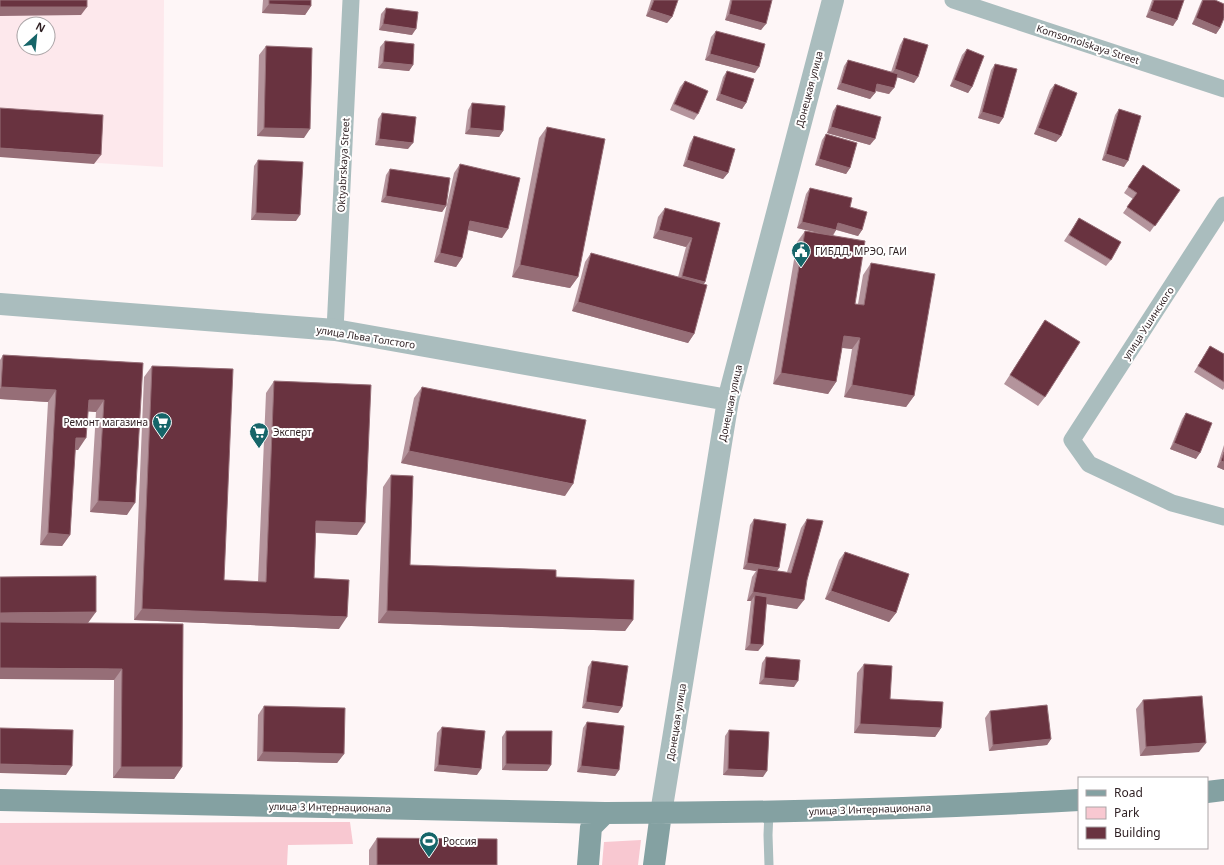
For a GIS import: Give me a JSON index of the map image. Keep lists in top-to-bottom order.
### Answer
{
  "streets": {
    "main road": ["улица 3 Интернационала"],
    "street": [
      "Komsomolskaya Street",
      "Донецкая улица",
      "Oktyabrskaya Street",
      "улица Ушинского",
      "улица Льва Толстого"
    ]
  },
  "crossings": [
    ["Донецкая улица", "улица Льва Толстого"],
    ["Донецкая улица", "улица 3 Интернационала"],
    ["Oktyabrskaya Street", "улица Льва Толстого"]
  ],
  "places": {
    "public building": ["ГИБДД, МРЭО, ГАИ"],
    "supermarket": ["Ремонт магазина", "Эксперт"],
    "sports": ["Россия"]
  },
  "legend": ["Road", "Park", "Building"],
  "north": "top right"
}
